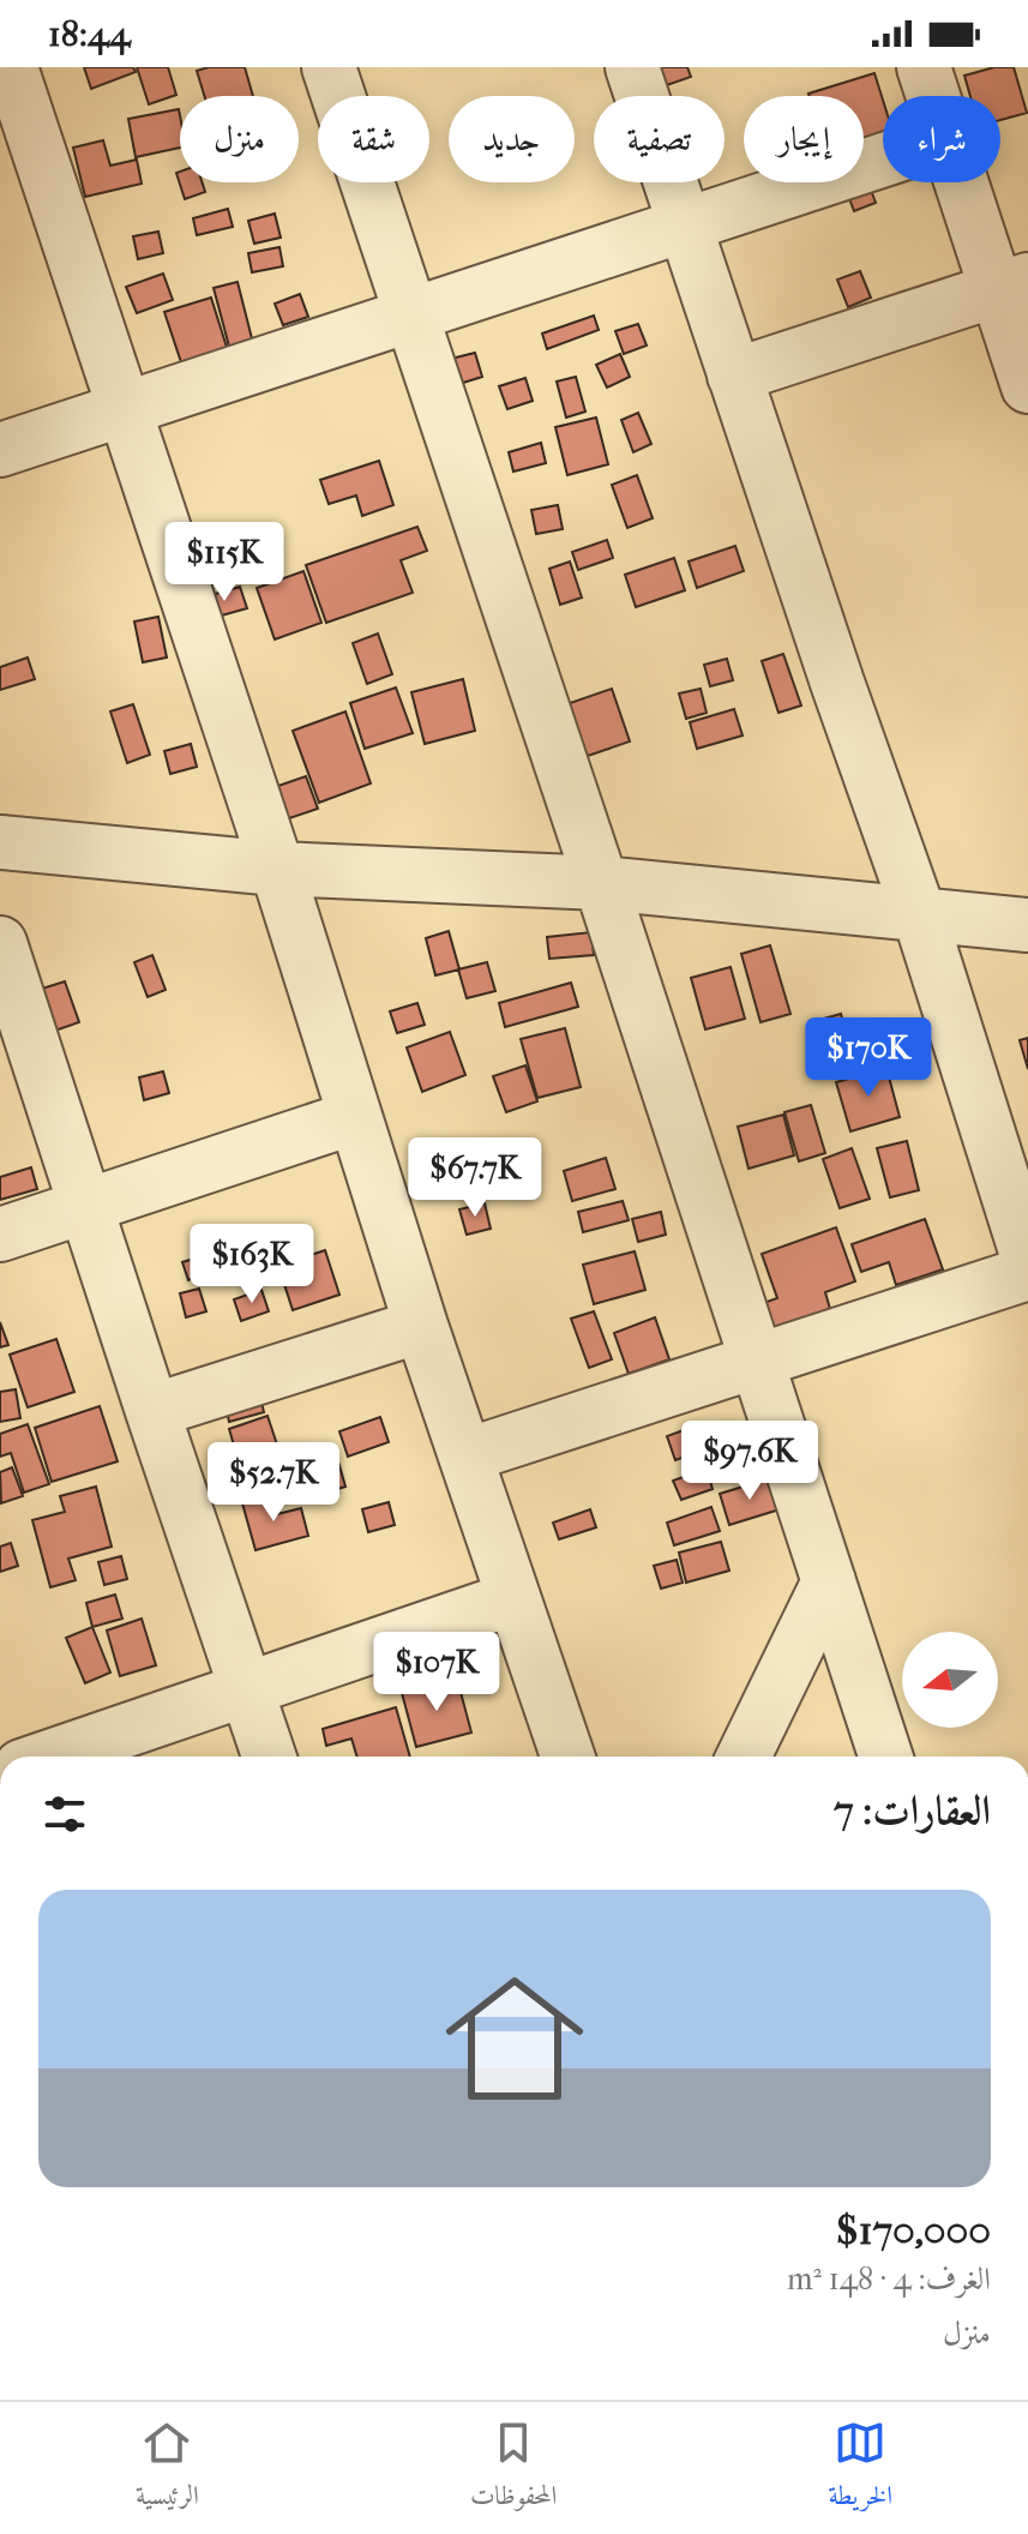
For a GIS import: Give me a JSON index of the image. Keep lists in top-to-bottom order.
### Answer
{
  "north": "left",
  "page": {
    "status": "18:44",
    "chip": [
      "شراء",
      "إيجار",
      "تصفية",
      "جديد",
      "شقة",
      "منزل"
    ],
    "price": [
      "$115K",
      "$170K",
      "$67.7K",
      "$163K",
      "$97.6K",
      "$52.7K",
      "$107K"
    ],
    "heading": "العقارات: 7",
    "list": [
      {
        "name": "$170,000",
        "note": "الغرف: 4 · 148 m² · منزل"
      }
    ],
    "tabs": ["الخريطة", "المحفوظات", "الرئيسية"]
  }
}
